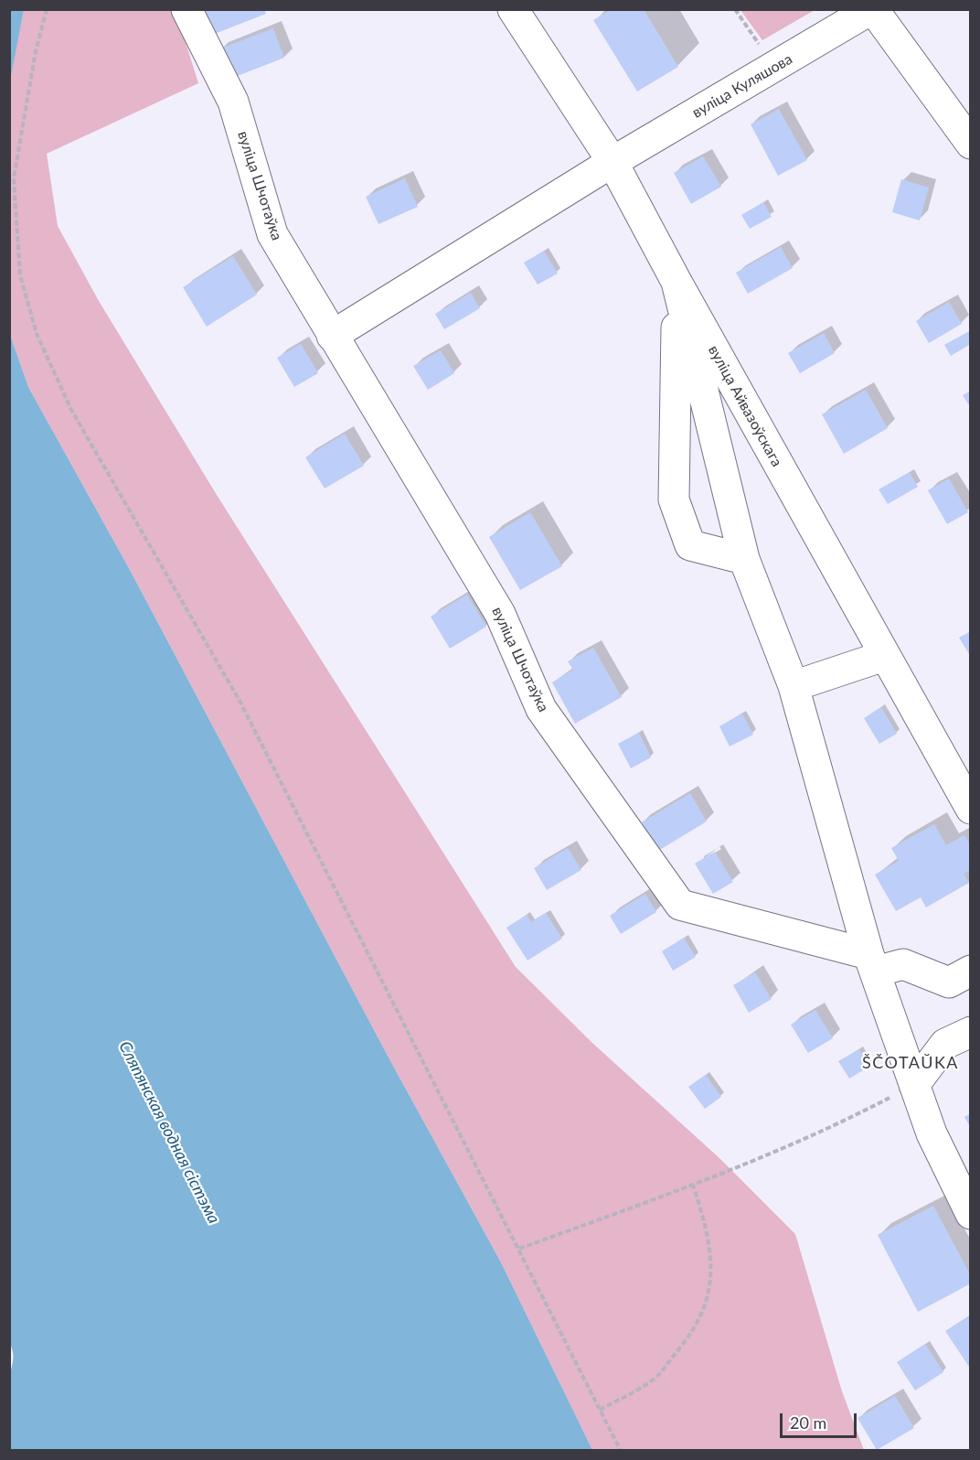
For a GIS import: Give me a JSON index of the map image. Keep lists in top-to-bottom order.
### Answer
{
  "streets": {
    "street": ["вуліца Куляшова", "вуліца Шчотаўка", "вуліца Айвазоўскага"]
  },
  "crossings": [
    ["вуліца Куляшова", "вуліца Шчотаўка"],
    ["вуліца Куляшова", "вуліца Айвазоўскага"]
  ],
  "districts": ["ŠČOTAŬKA"],
  "water": ["Сляпянская водная сістэма"],
  "scale_bar": "20 m"
}
